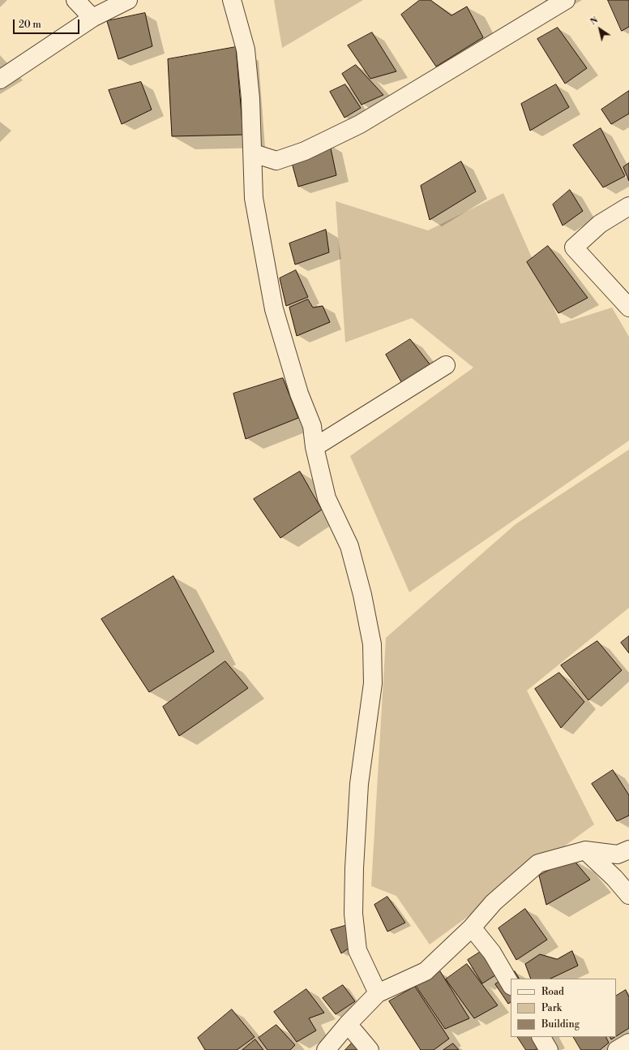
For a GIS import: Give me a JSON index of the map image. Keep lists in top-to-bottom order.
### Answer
{
  "legend": ["Road", "Park", "Building"],
  "scale_bar": "20 m",
  "north": "top left"
}
